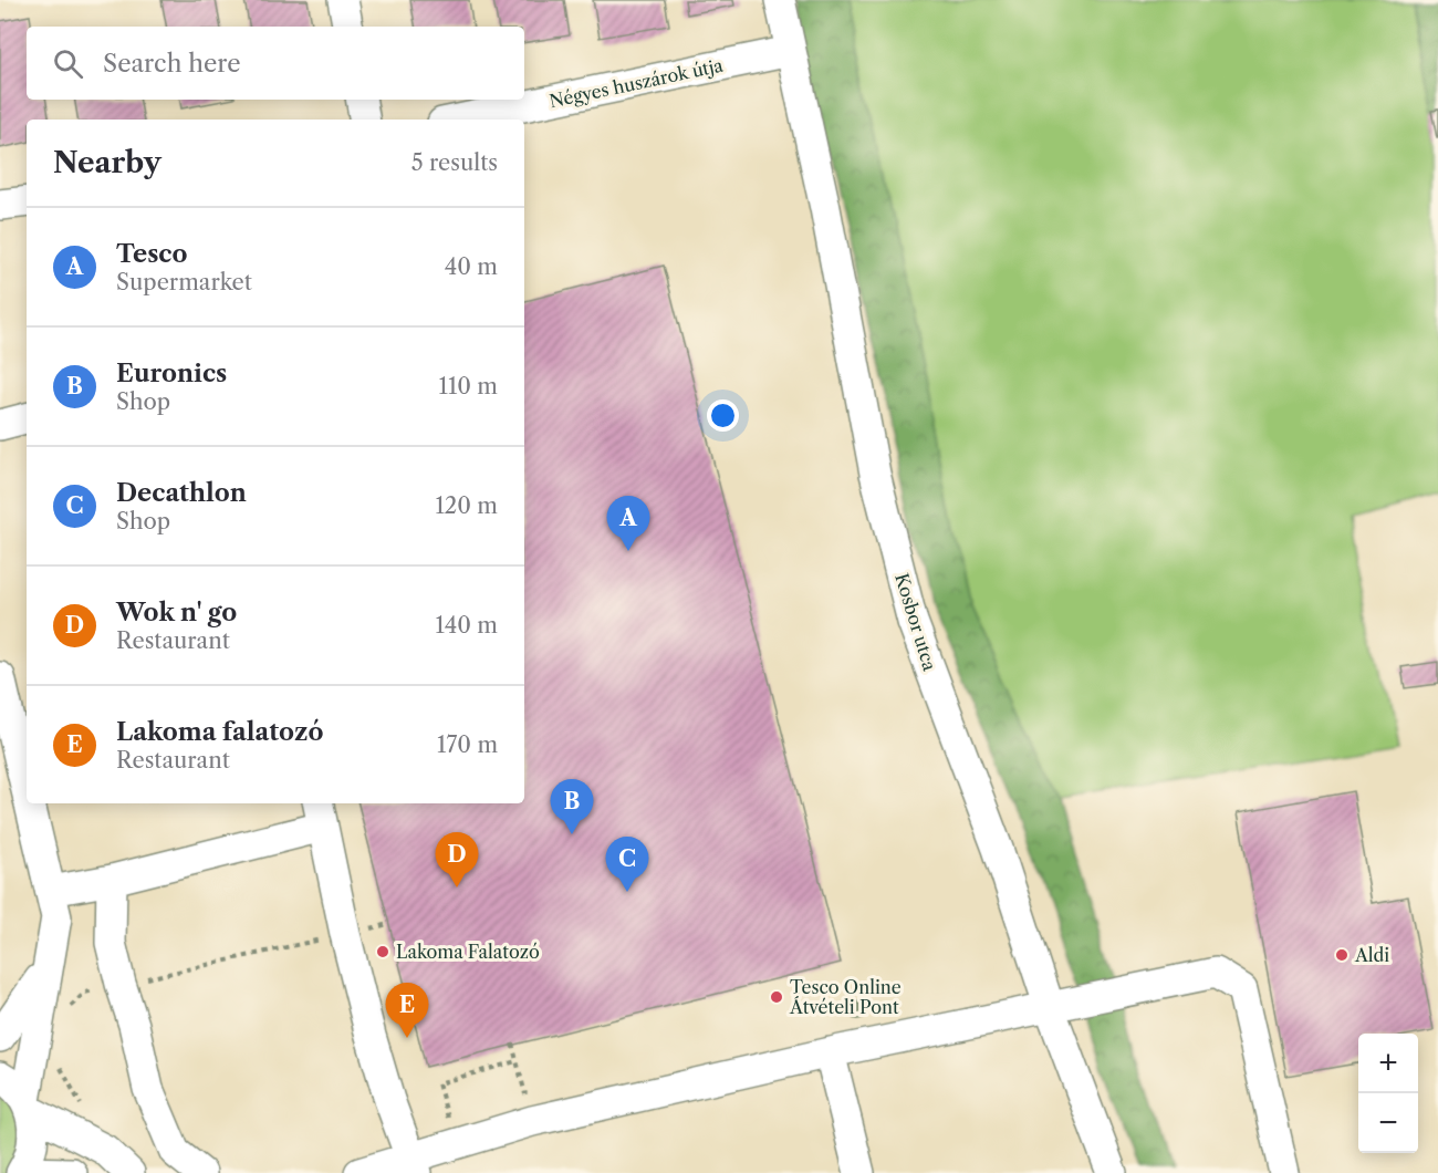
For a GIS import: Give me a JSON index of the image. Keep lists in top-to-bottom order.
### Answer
{
  "streets": {
    "street": ["Négyes huszárok útja", "Kosbor utca"]
  },
  "crossings": [
    ["Négyes huszárok útja", "Kosbor utca"]
  ],
  "places": ["Lakoma Falatozó", "Aldi", "Tesco Online Átvételi Pont"],
  "page": {
    "search": "Search here",
    "heading": ["Nearby", "5 results"],
    "list": [
      {
        "mark": "A",
        "name": "Tesco",
        "note": "Supermarket",
        "value": "40 m"
      },
      {
        "mark": "B",
        "name": "Euronics",
        "note": "Shop",
        "value": "110 m"
      },
      {
        "mark": "C",
        "name": "Decathlon",
        "note": "Shop",
        "value": "120 m"
      },
      {
        "mark": "D",
        "name": "Wok n' go",
        "note": "Restaurant",
        "value": "140 m"
      },
      {
        "mark": "E",
        "name": "Lakoma falatozó",
        "note": "Restaurant",
        "value": "170 m"
      }
    ],
    "pins": [
      "A",
      "B",
      "D",
      "C",
      "E"
    ],
    "map_buttons": ["+", "−"]
  }
}
